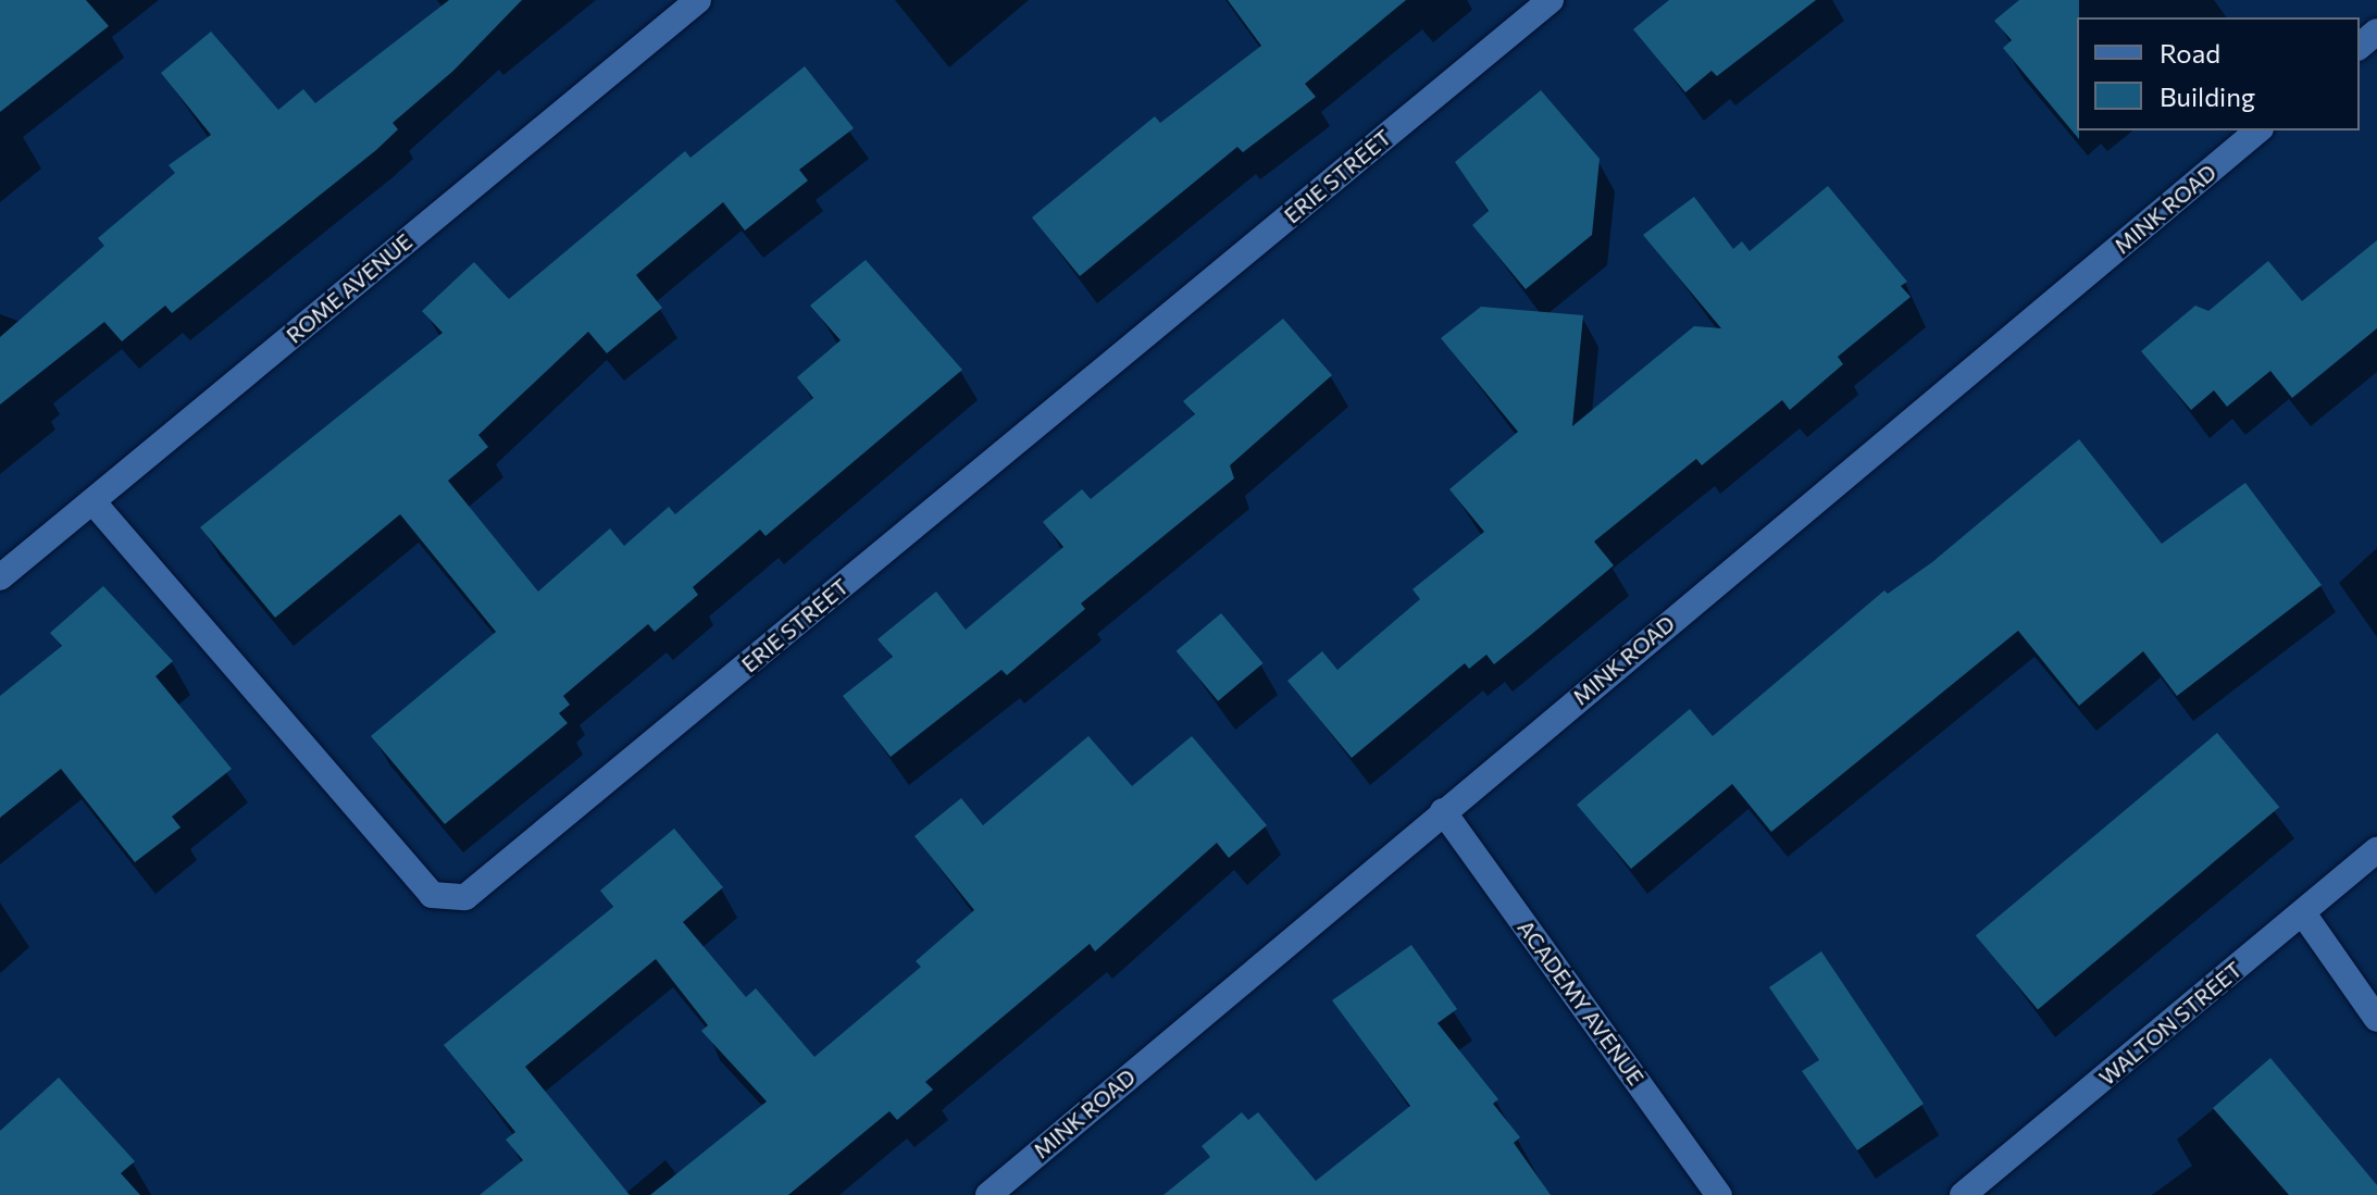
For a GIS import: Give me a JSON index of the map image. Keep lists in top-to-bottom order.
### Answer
{
  "streets": {
    "street": [
      "ERIE STREET",
      "MINK ROAD",
      "ROME AVENUE",
      "ACADEMY AVENUE",
      "WALTON STREET"
    ]
  },
  "crossings": [
    ["ERIE STREET", "ROME AVENUE"],
    ["MINK ROAD", "ACADEMY AVENUE"]
  ],
  "legend": ["Road", "Building"]
}
